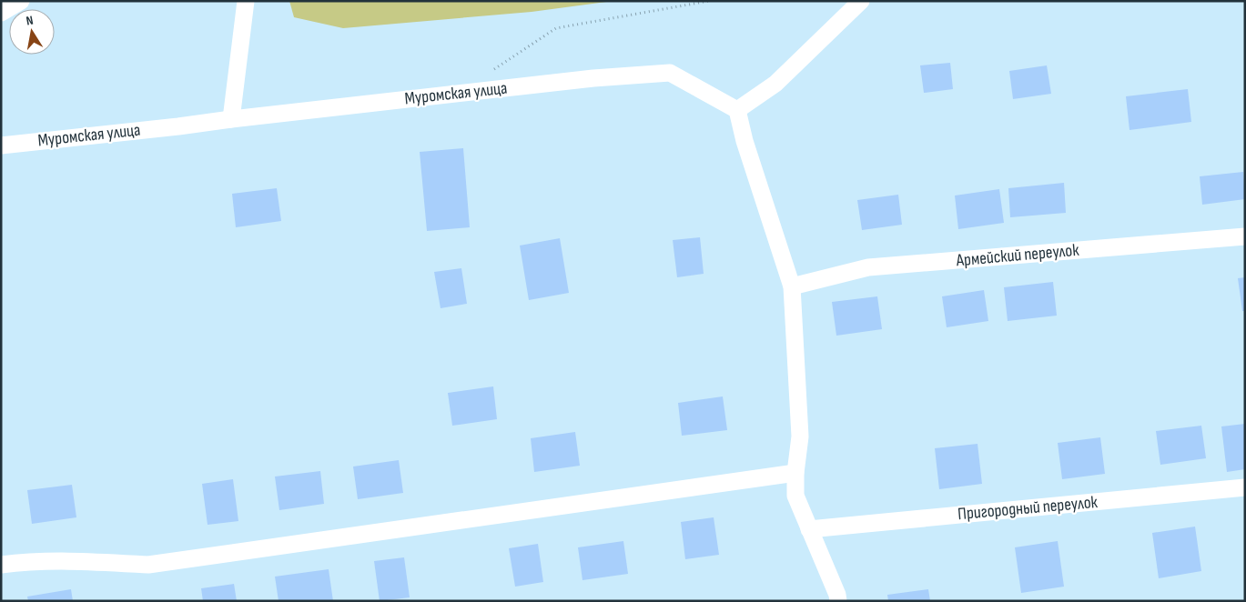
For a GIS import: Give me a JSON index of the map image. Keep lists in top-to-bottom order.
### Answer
{
  "streets": {
    "street": ["Муромская улица", "Армейский переулок", "Пригородный переулок"]
  },
  "north": "top"
}
